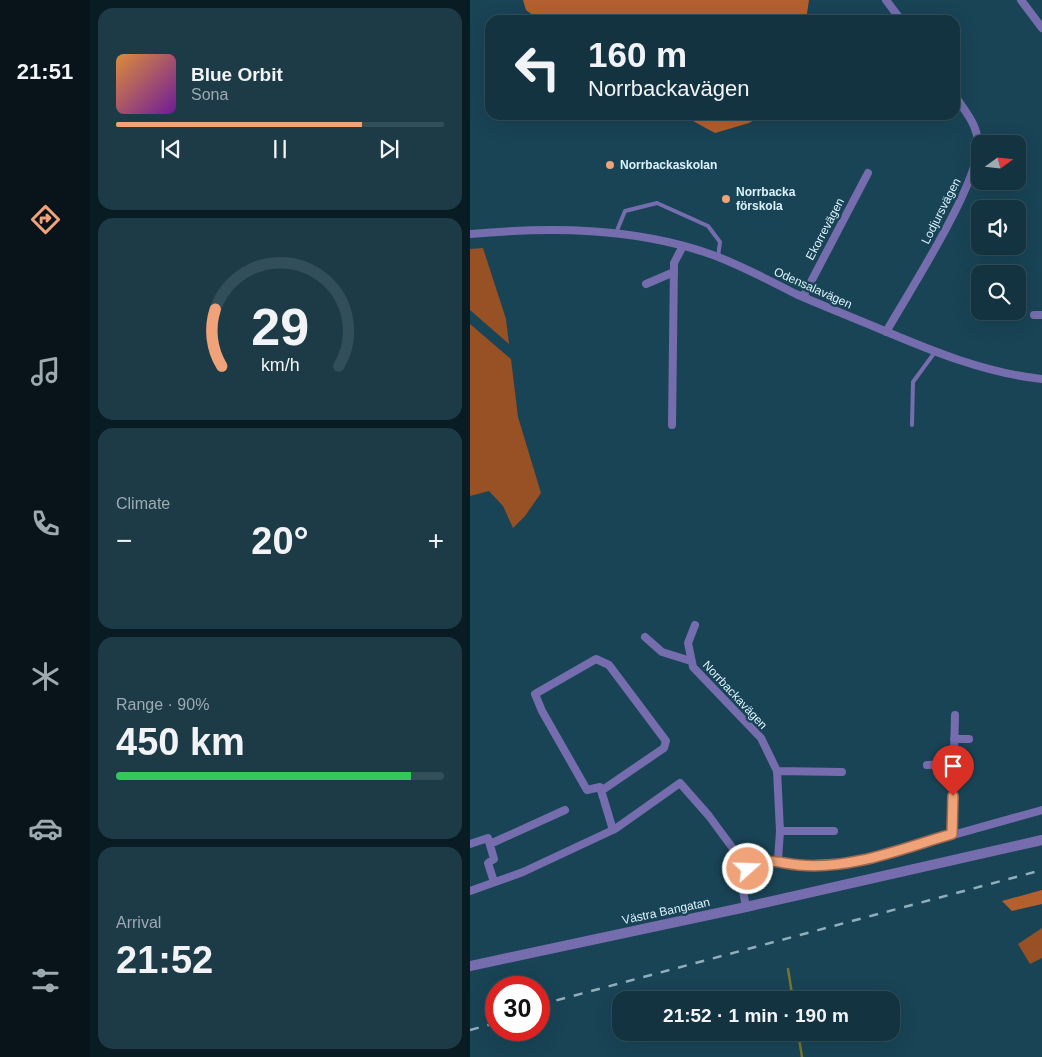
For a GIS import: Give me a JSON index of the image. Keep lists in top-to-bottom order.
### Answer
{
  "streets": {
    "street": [
      "Lodjursvägen",
      "Ekorrevägen",
      "Odensalavägen",
      "Norrbackavägen",
      "Västra Bangatan"
    ]
  },
  "crossings": [
    ["Lodjursvägen", "Odensalavägen"],
    ["Ekorrevägen", "Odensalavägen"]
  ],
  "places": ["Norrbackaskolan", "Norrbacka förskola"],
  "north": "right",
  "page": {
    "tabs": "21:51",
    "turn": ["160 m", "Norrbackavägen"],
    "song": ["Blue Orbit", "Sona"],
    "tile": [
      "Climate",
      ["Range · 90%", "450 km"],
      ["Arrival", "21:52"]
    ],
    "heat": ["−", "20°", "+"],
    "limit": "30",
    "trip": "21:52 · 1 min · 190 m",
    "gauge": ["29", "km/h"]
  }
}
